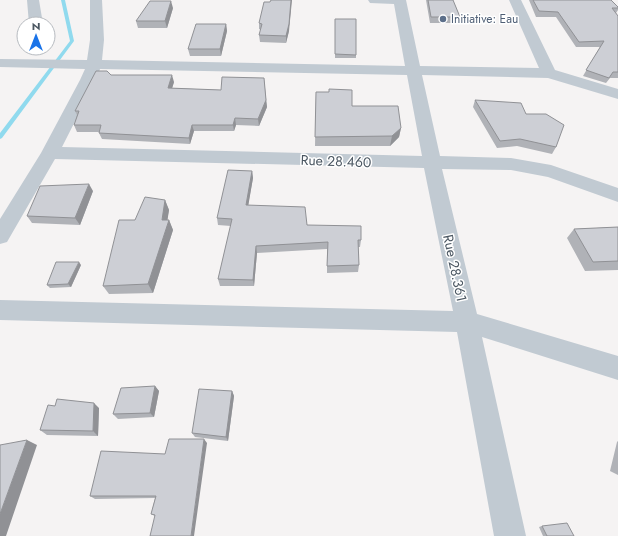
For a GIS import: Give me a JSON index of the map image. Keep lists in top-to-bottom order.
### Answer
{
  "streets": {
    "street": ["Rue 28.460", "Rue 28.361"]
  },
  "crossings": [
    ["Rue 28.460", "Rue 28.361"]
  ],
  "places": ["Initiative: Eau"],
  "north": "top"
}
